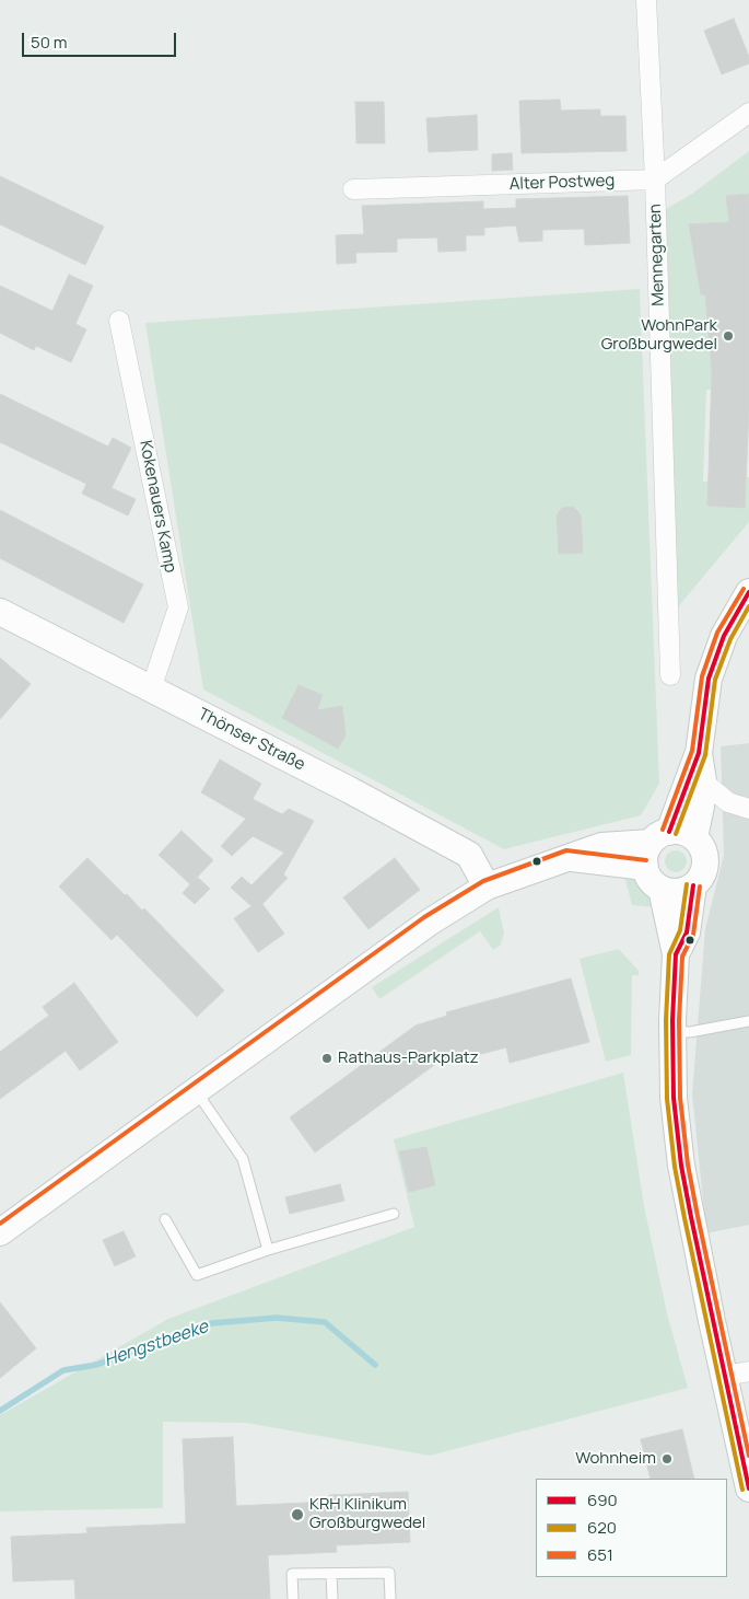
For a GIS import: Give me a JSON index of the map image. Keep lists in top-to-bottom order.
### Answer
{
  "streets": {
    "street": [
      "Alter Postweg",
      "Mennegarten",
      "Kokenauers Kamp",
      "Thönser Straße"
    ]
  },
  "crossings": [
    ["Alter Postweg", "Mennegarten"],
    ["Kokenauers Kamp", "Thönser Straße"]
  ],
  "water": ["Hengstbeeke"],
  "places": [
    "WohnPark Großburgwedel",
    "Rathaus-Parkplatz",
    "Wohnheim",
    "KRH Klinikum Großburgwedel"
  ],
  "lines": ["transit line 651", "transit line 690", "transit line 620"],
  "legend": ["690", "620", "651"],
  "scale_bar": "50 m"
}
